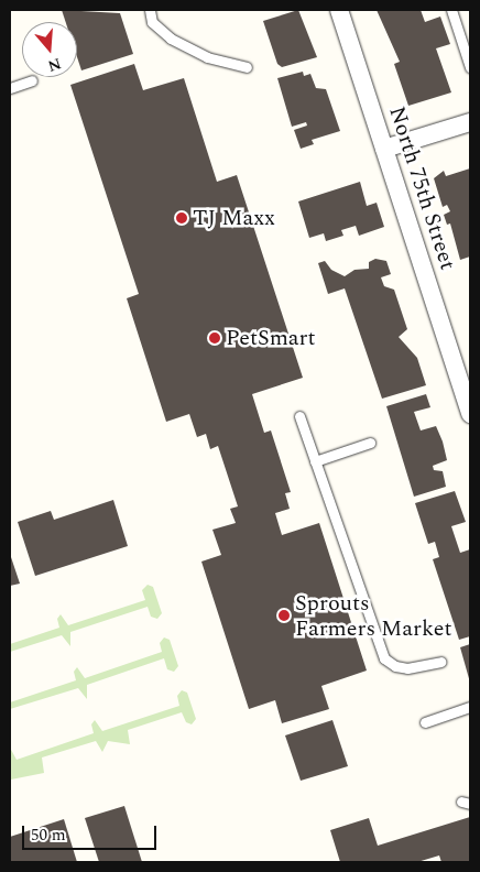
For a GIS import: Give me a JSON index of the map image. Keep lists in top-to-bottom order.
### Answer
{
  "streets": {
    "street": ["North 75th Street"]
  },
  "places": ["TJ Maxx", "PetSmart", "Sprouts Farmers Market"],
  "scale_bar": "50 m",
  "north": "bottom"
}
